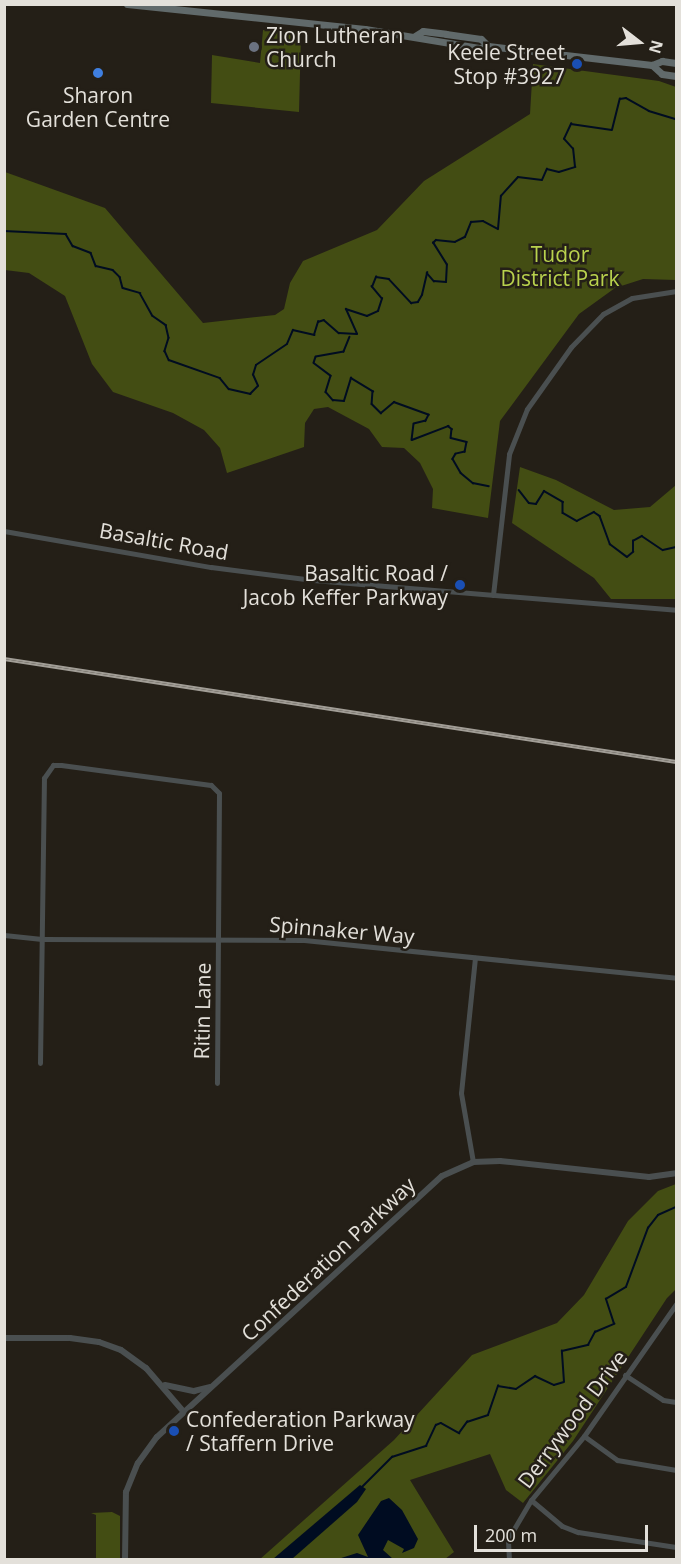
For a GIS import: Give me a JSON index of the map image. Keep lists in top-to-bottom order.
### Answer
{
  "streets": {
    "street": [
      "Basaltic Road",
      "Spinnaker Way",
      "Ritin Lane",
      "Confederation Parkway",
      "Derrywood Drive"
    ]
  },
  "crossings": [
    ["Spinnaker Way", "Ritin Lane"]
  ],
  "parks": ["Tudor District Park"],
  "places": [
    "Zion Lutheran Church",
    "Keele Street Stop #3927",
    "Sharon Garden Centre",
    "Basaltic Road / Jacob Keffer Parkway",
    "Confederation Parkway / Staffern Drive"
  ],
  "scale_bar": "200 m",
  "north": "right"
}
